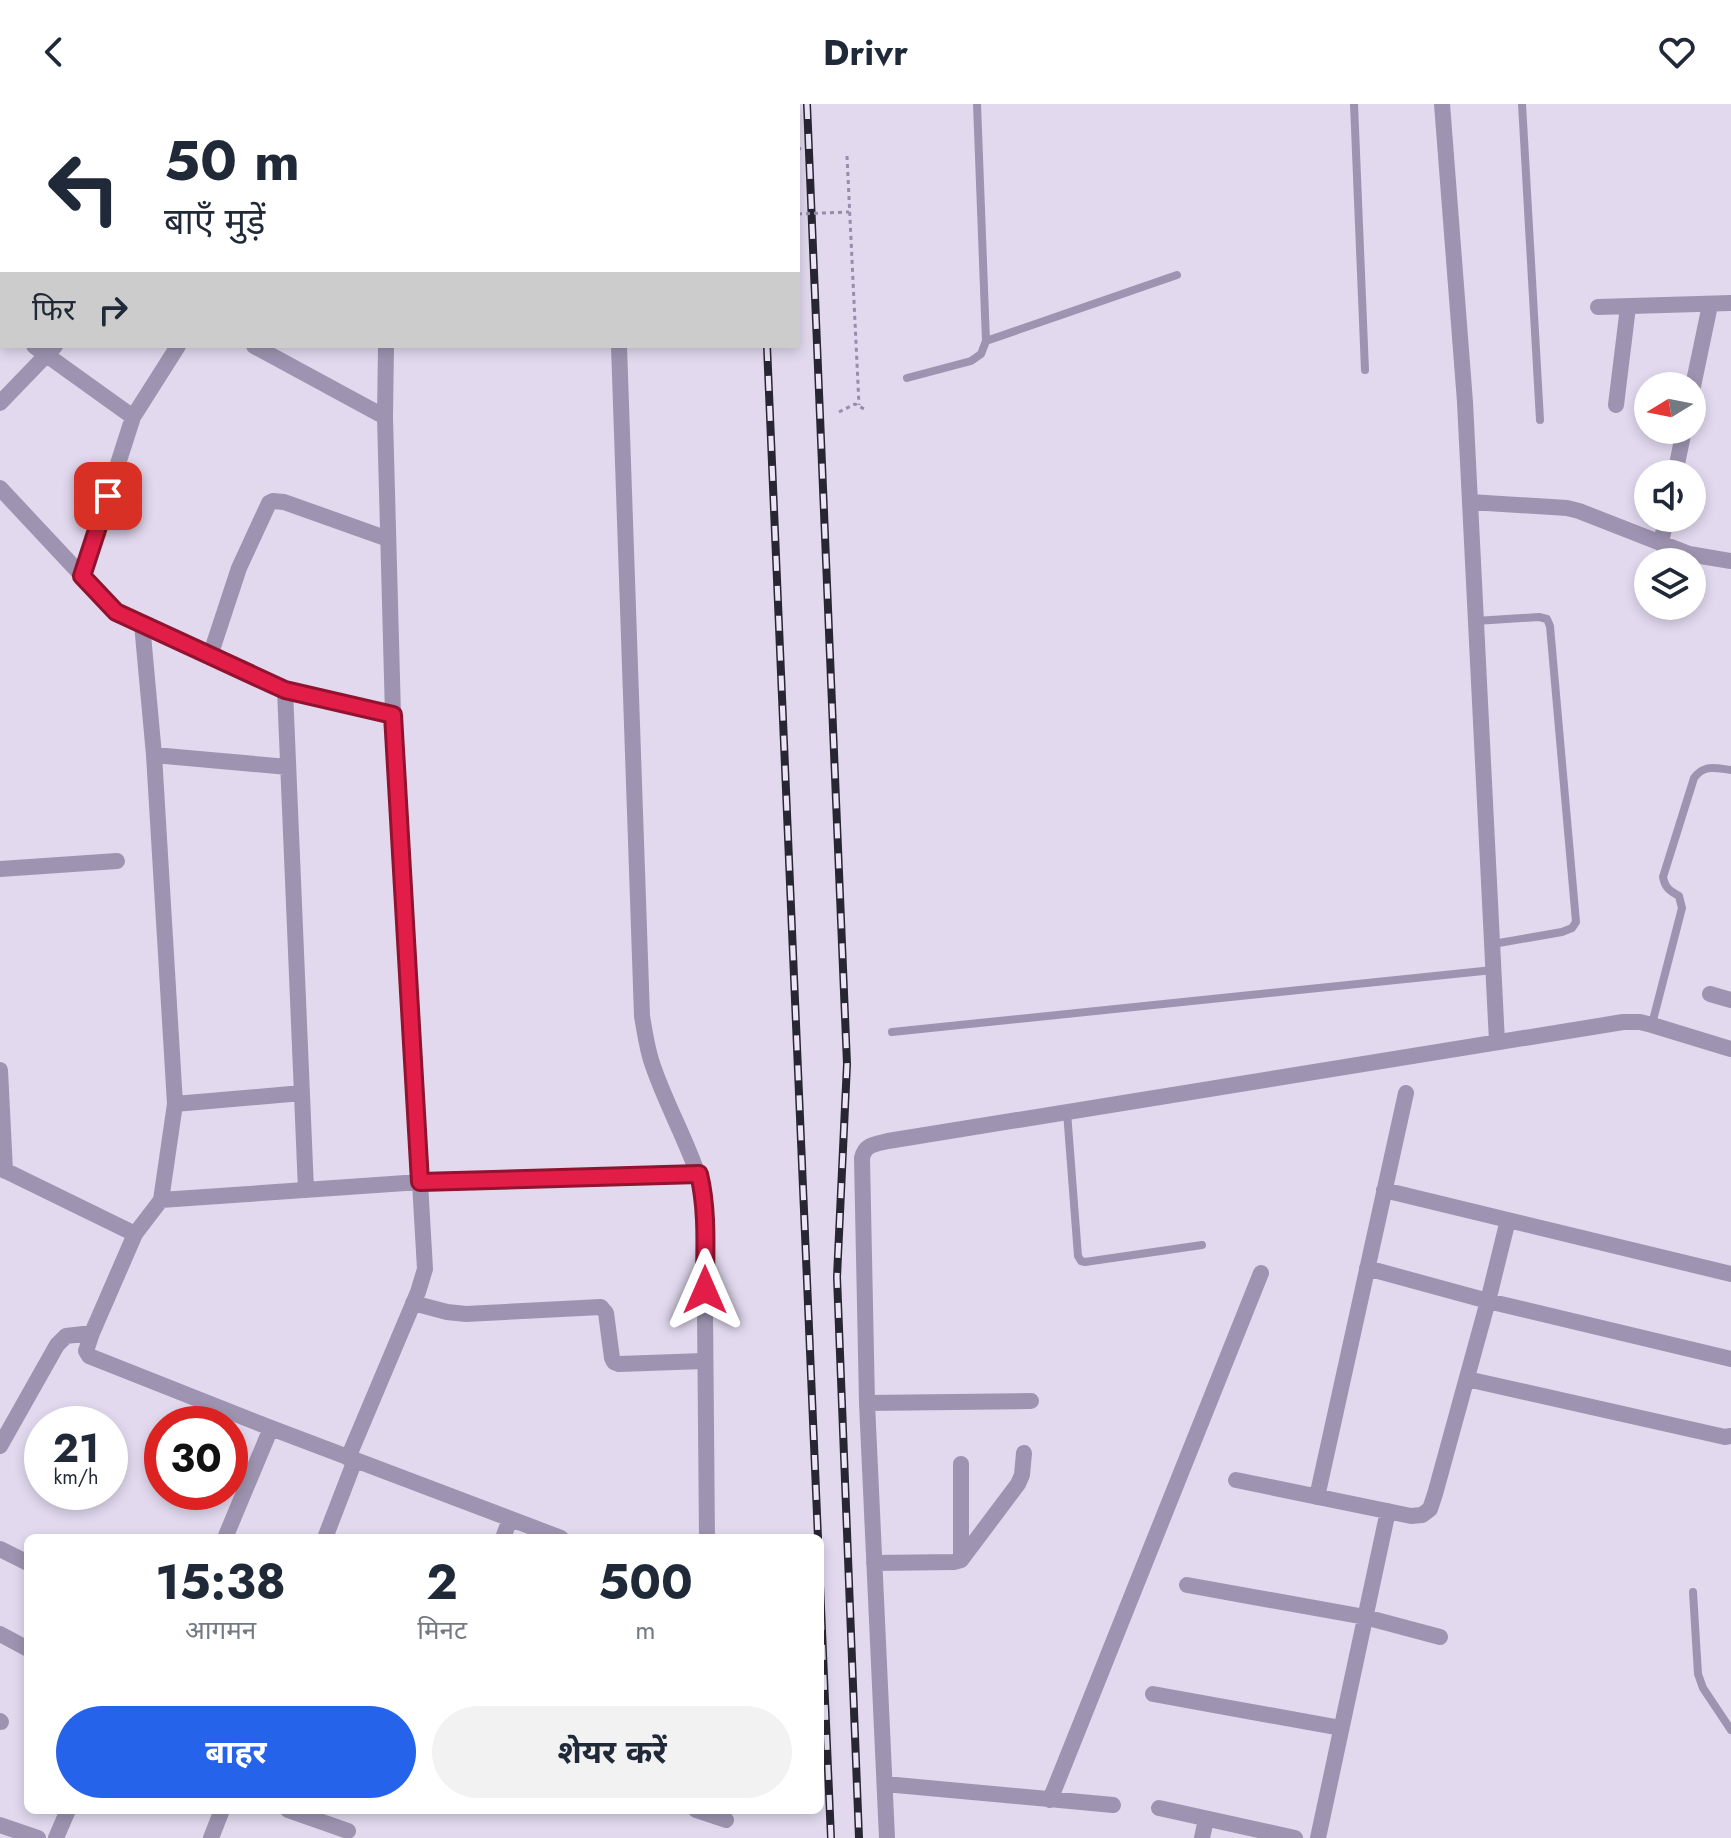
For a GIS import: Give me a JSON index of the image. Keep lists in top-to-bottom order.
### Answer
{
  "north": "left",
  "page": {
    "header": "Drivr",
    "turn": ["50 m", "बाएँ मुड़ें"],
    "then": "फिर",
    "speed": "21 km/h",
    "limit": "30",
    "eta": [
      "15:38",
      "आगमन",
      "2",
      "मिनट",
      "500",
      "m"
    ],
    "buttons": ["बाहर", "शेयर करें"]
  }
}
